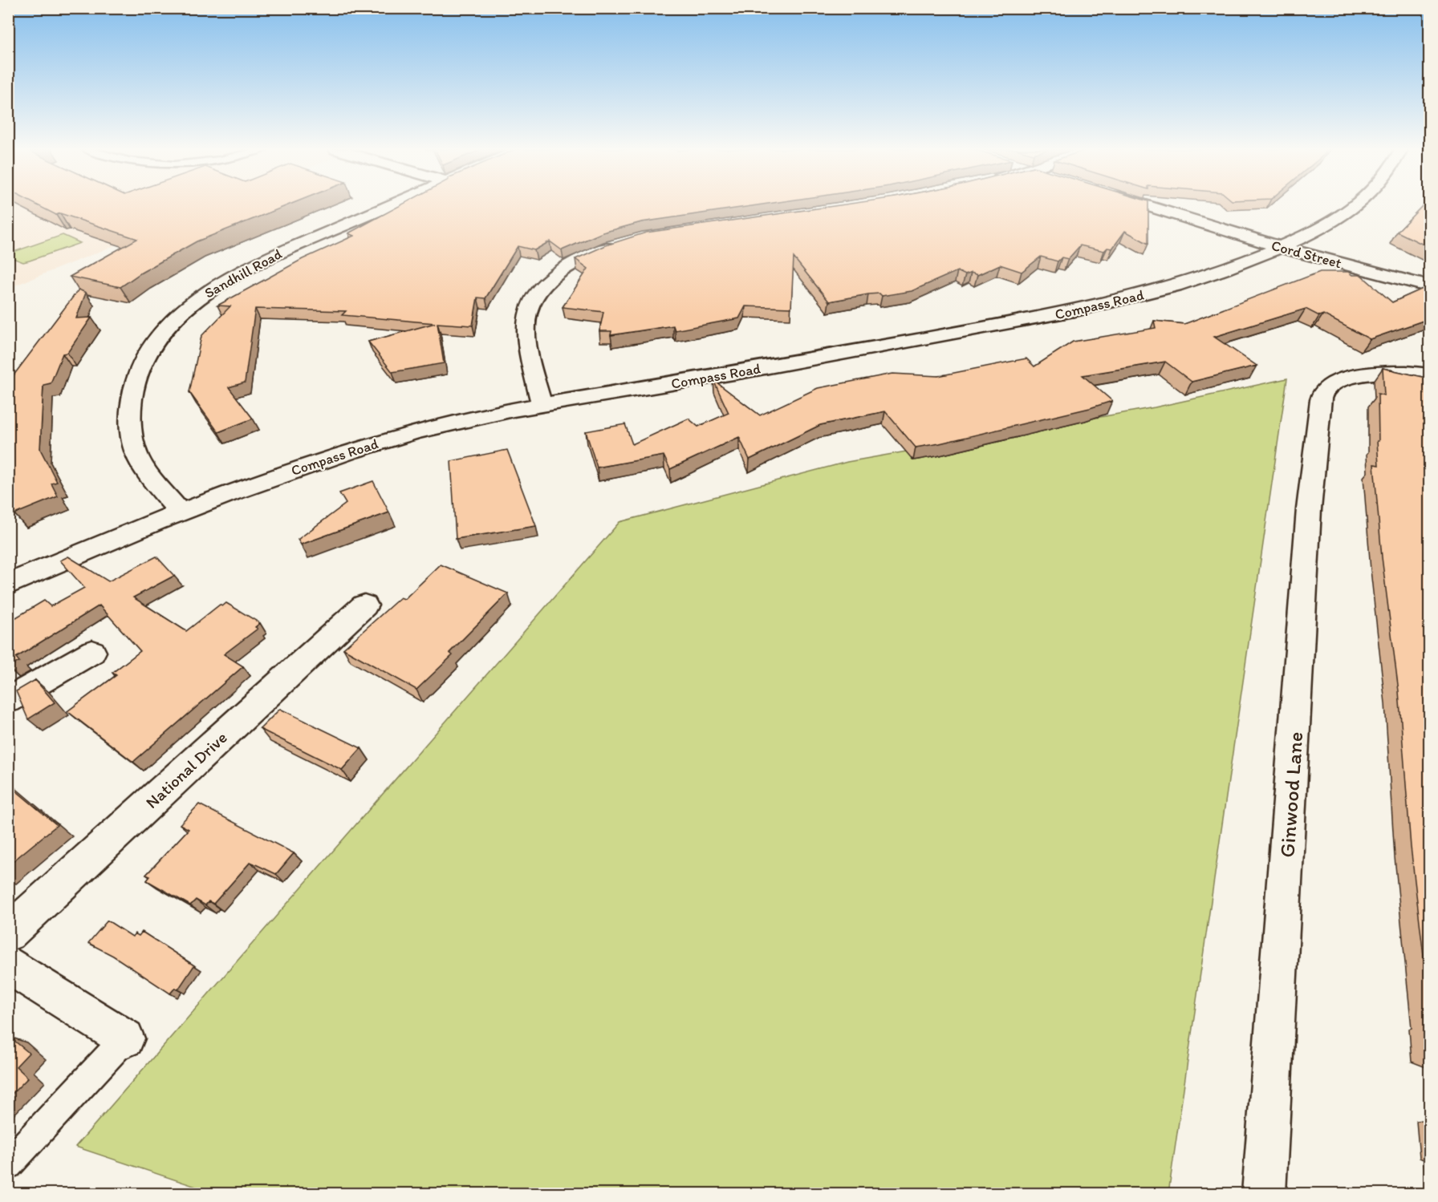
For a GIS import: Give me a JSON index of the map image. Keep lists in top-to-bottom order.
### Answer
{
  "streets": {
    "street": [
      "Cord Street",
      "Sandhill Road",
      "Compass Road",
      "National Drive",
      "Ginwood Lane"
    ]
  },
  "crossings": [
    ["Cord Street", "Compass Road"],
    ["Sandhill Road", "Compass Road"]
  ]
}
